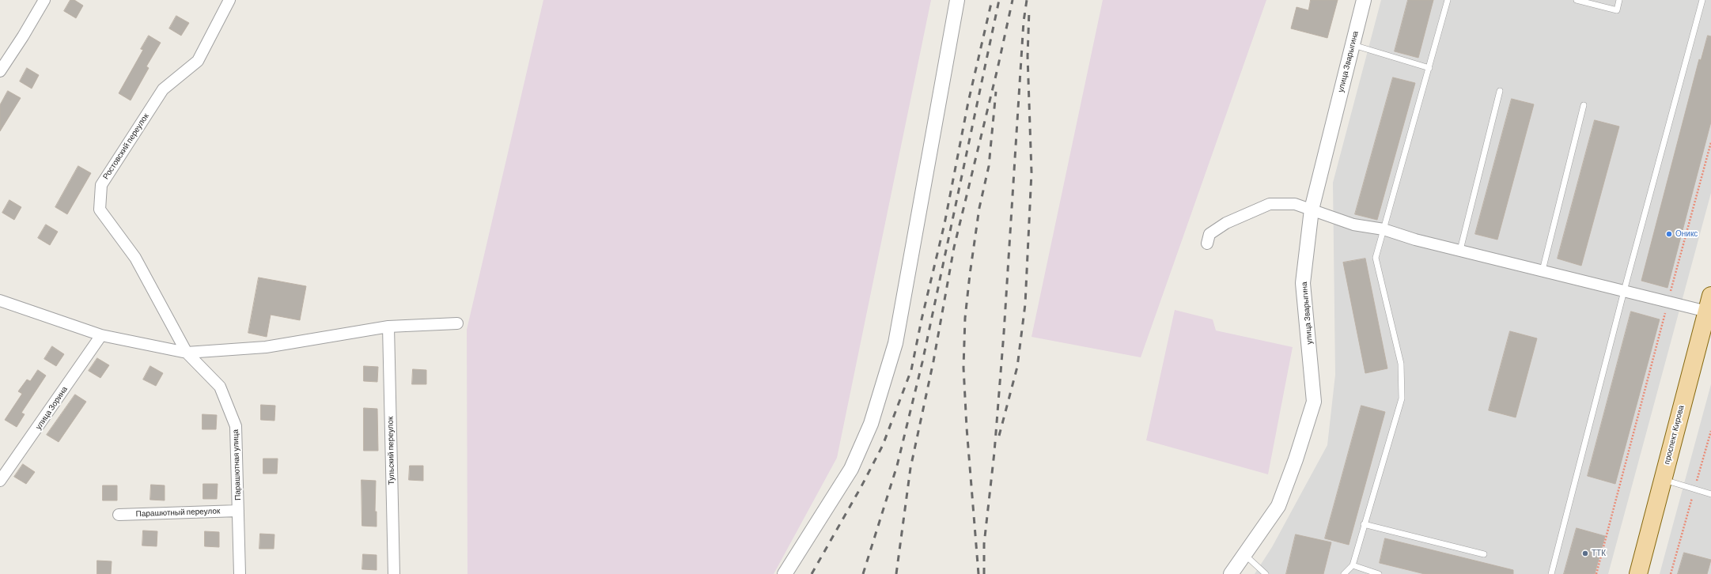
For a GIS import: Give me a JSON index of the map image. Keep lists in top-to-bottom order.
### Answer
{
  "streets": {
    "main road": ["проспект Кирова"],
    "street": [
      "улица Зварыгина",
      "Ростовский переулок",
      "улица Зорина",
      "Тульский переулок",
      "Парашютная улица",
      "Парашютный переулок"
    ]
  },
  "crossings": [
    ["Ростовский переулок", "Парашютная улица"],
    ["Парашютная улица", "Парашютный переулок"]
  ],
  "places": ["Оникс", "ТТК"]
}
